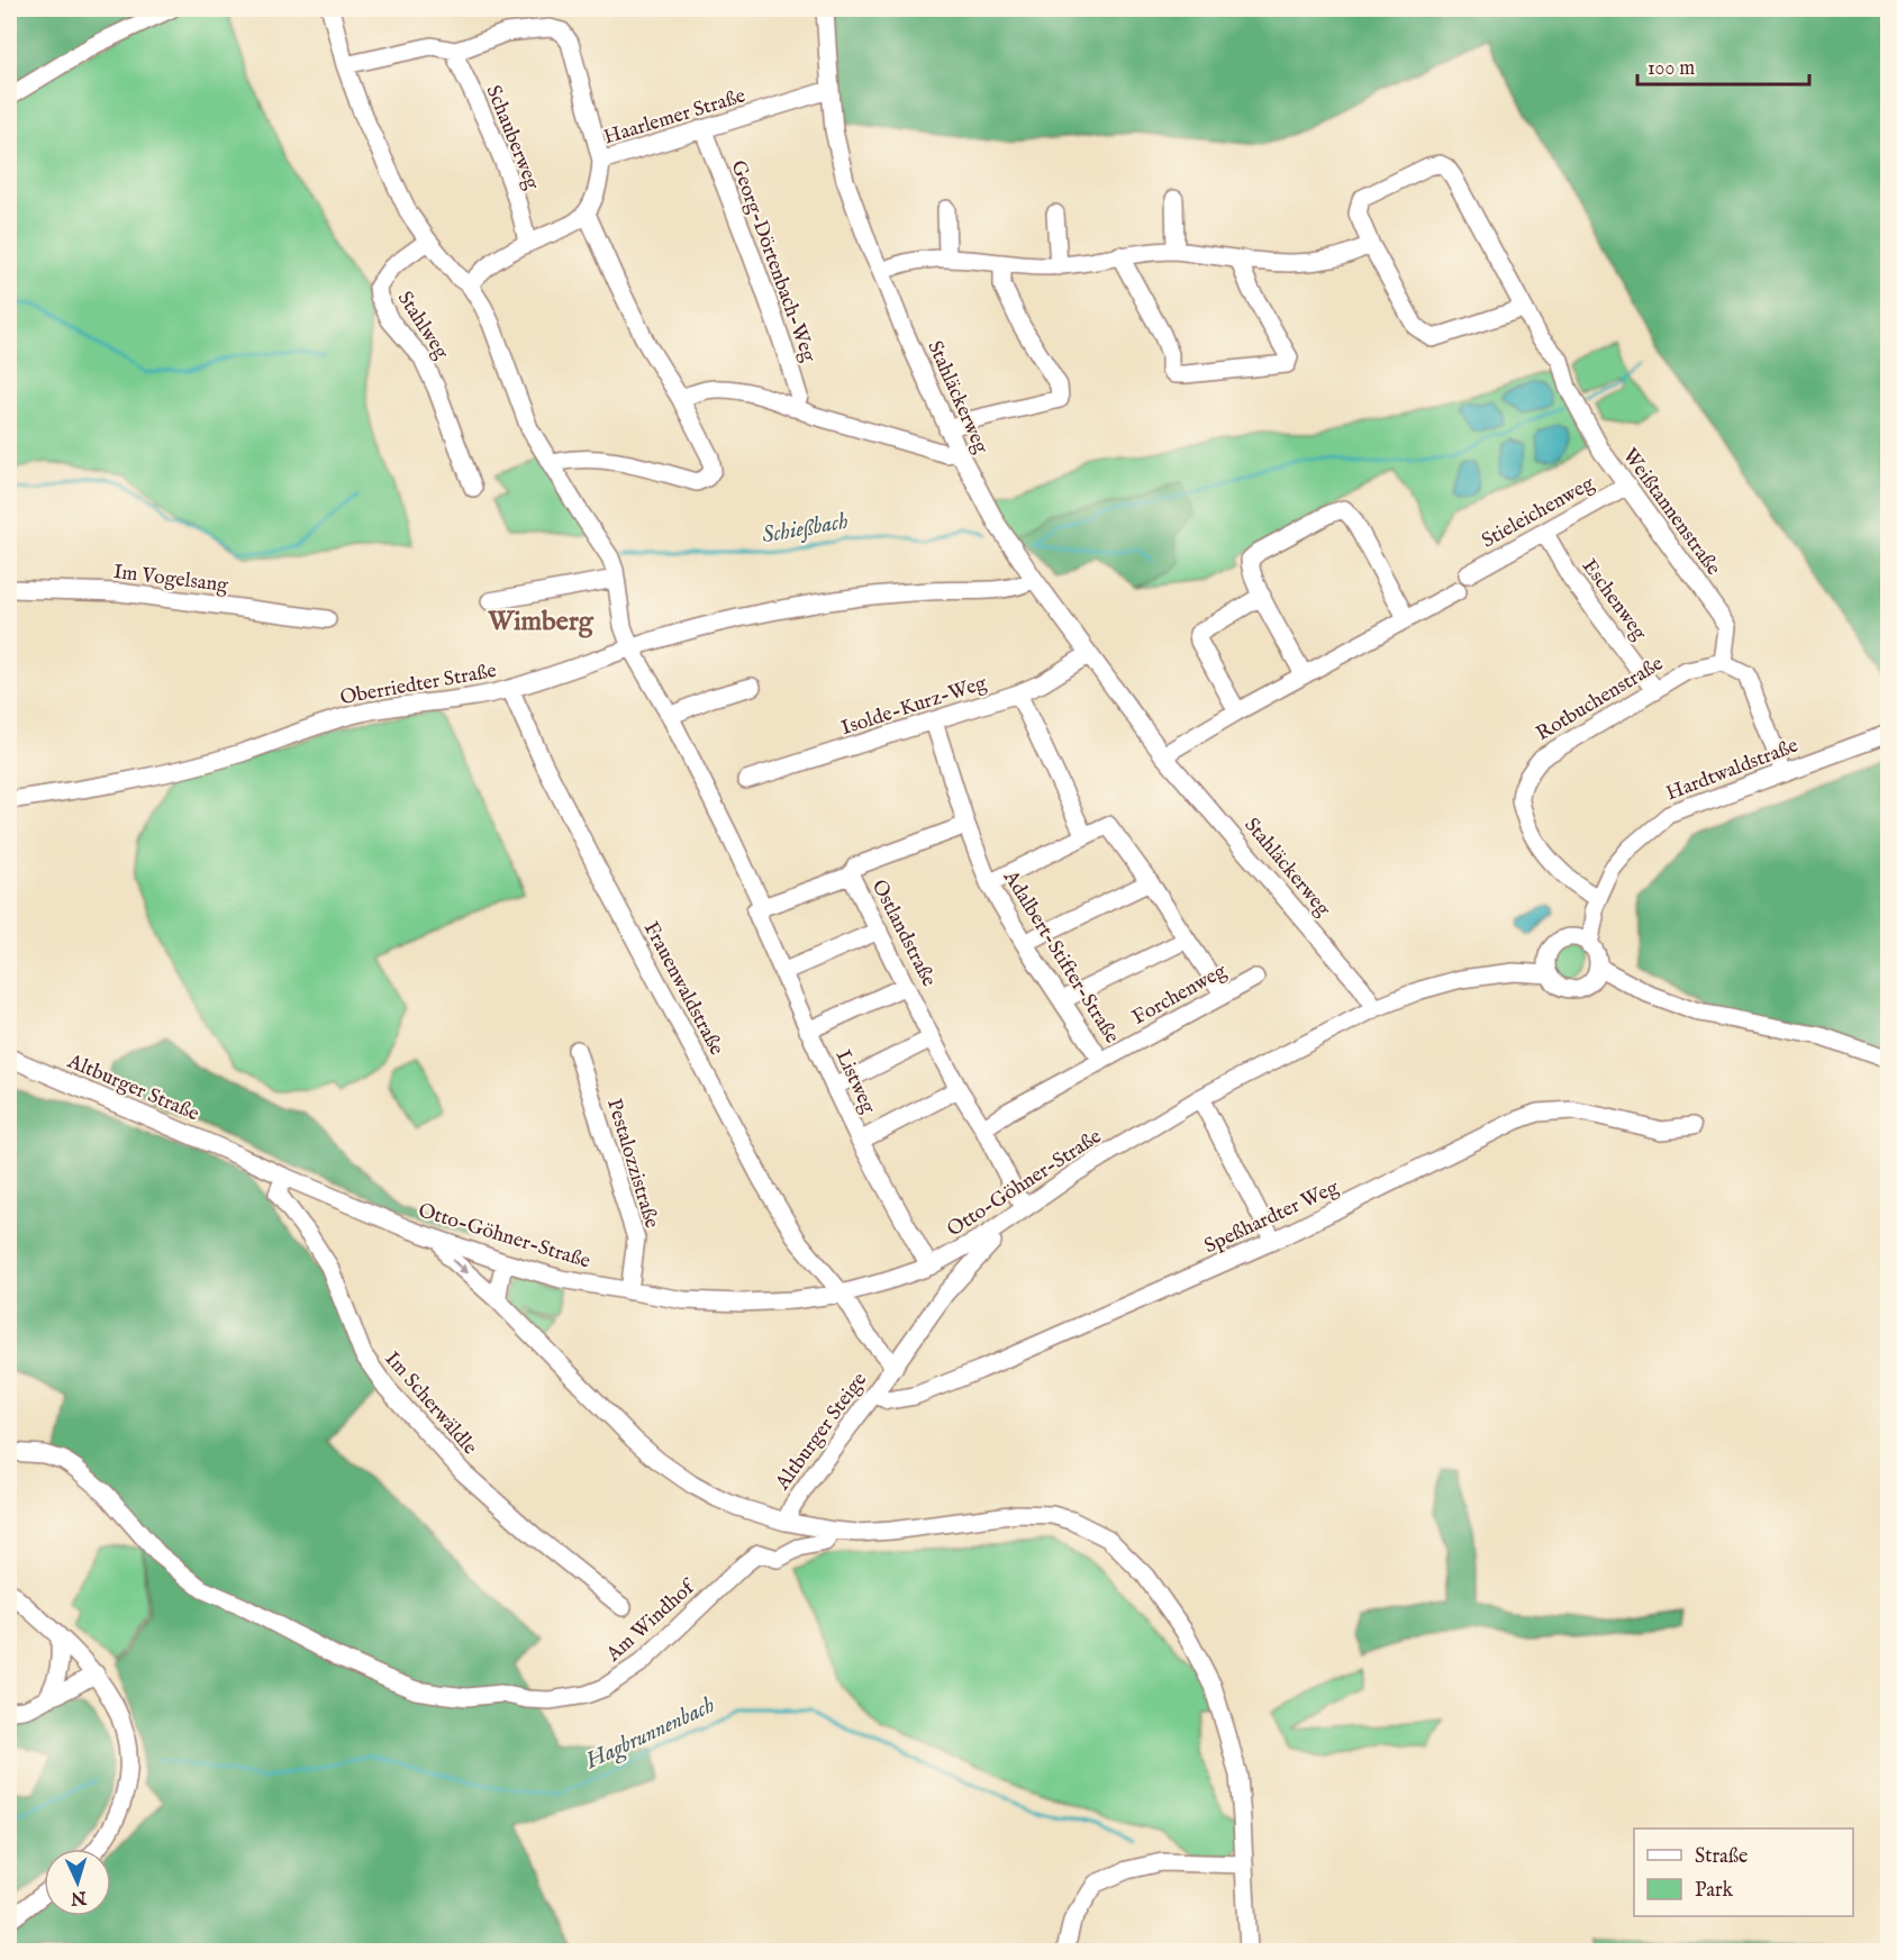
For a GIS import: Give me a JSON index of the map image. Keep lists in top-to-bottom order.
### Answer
{
  "streets": {
    "street": [
      "Haarlemer Straße",
      "Schauberweg",
      "Georg-Dörtenbach-Weg",
      "Stahlweg",
      "Stahläckerweg",
      "Stieleichenweg",
      "Weißtannenstraße",
      "Im Vogelsang",
      "Eschenweg",
      "Oberriedter Straße",
      "Rotbuchenstraße",
      "Isolde-Kurz-Weg",
      "Hardtwaldstraße",
      "Ostlandstraße",
      "Adalbert-Stifter-Straße",
      "Frauenwaldstraße",
      "Forchenweg",
      "Listweg",
      "Altburger Straße",
      "Pestalozzistraße",
      "Otto-Göhner-Straße",
      "Speßhardter Weg",
      "Im Scherwäldle",
      "Altburger Steige",
      "Am Windhof"
    ]
  },
  "crossings": [
    ["Haarlemer Straße", "Georg-Dörtenbach-Weg"],
    ["Haarlemer Straße", "Stahläckerweg"],
    ["Stahlweg", "Ostlandstraße"],
    ["Stahläckerweg", "Oberriedter Straße"],
    ["Stahläckerweg", "Isolde-Kurz-Weg"],
    ["Stahläckerweg", "Otto-Göhner-Straße"],
    ["Stieleichenweg", "Weißtannenstraße"],
    ["Stieleichenweg", "Eschenweg"],
    ["Weißtannenstraße", "Rotbuchenstraße"],
    ["Eschenweg", "Rotbuchenstraße"],
    ["Oberriedter Straße", "Ostlandstraße"],
    ["Oberriedter Straße", "Frauenwaldstraße"],
    ["Rotbuchenstraße", "Hardtwaldstraße"],
    ["Isolde-Kurz-Weg", "Adalbert-Stifter-Straße"],
    ["Hardtwaldstraße", "Otto-Göhner-Straße"],
    ["Ostlandstraße", "Forchenweg"],
    ["Ostlandstraße", "Otto-Göhner-Straße"],
    ["Adalbert-Stifter-Straße", "Forchenweg"],
    ["Frauenwaldstraße", "Otto-Göhner-Straße"],
    ["Frauenwaldstraße", "Altburger Steige"],
    ["Listweg", "Otto-Göhner-Straße"],
    ["Altburger Straße", "Otto-Göhner-Straße"],
    ["Pestalozzistraße", "Otto-Göhner-Straße"],
    ["Otto-Göhner-Straße", "Im Scherwäldle"],
    ["Otto-Göhner-Straße", "Altburger Steige"],
    ["Speßhardter Weg", "Altburger Steige"]
  ],
  "districts": ["Wimberg"],
  "water": ["Schießbach", "Hagbrunnenbach"],
  "legend": ["Straße", "Park"],
  "scale_bar": "100 m",
  "north": "bottom"
}
